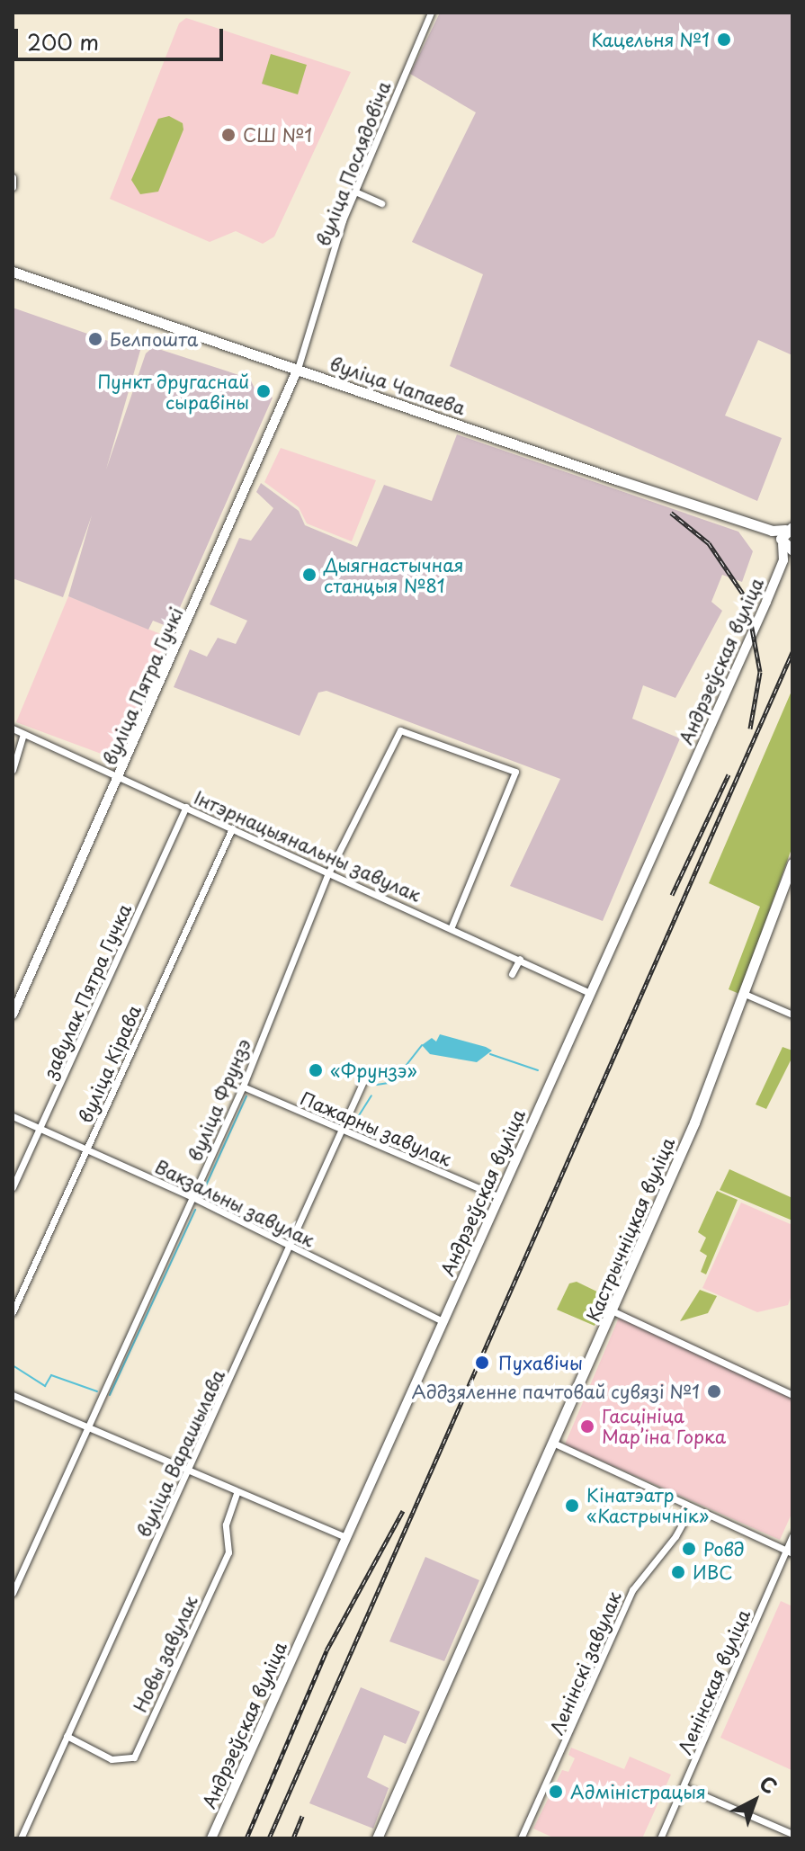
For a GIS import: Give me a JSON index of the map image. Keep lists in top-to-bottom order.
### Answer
{
  "streets": {
    "main road": [
      "вуліца Чапаева",
      "Андрэеўская вуліца",
      "вуліца Пятра Гучкі",
      "Кастрычніцкая вуліца"
    ],
    "street": [
      "вуліца Послядовіча",
      "Інтэрнацыянальны завулак",
      "завулак Пятра Гучка",
      "вуліца Кірава",
      "вуліца Фрунзэ",
      "Пажарны завулак",
      "Вакзальны завулак",
      "вуліца Варашылава",
      "Новы завулак",
      "Ленінскі завулак",
      "Ленінская вуліца"
    ]
  },
  "crossings": [
    ["вуліца Послядовіча", "вуліца Чапаева"],
    ["вуліца Послядовіча", "вуліца Пятра Гучкі"],
    ["вуліца Чапаева", "Андрэеўская вуліца"],
    ["вуліца Чапаева", "вуліца Пятра Гучкі"],
    ["Андрэеўская вуліца", "Інтэрнацыянальны завулак"],
    ["Андрэеўская вуліца", "Пажарны завулак"],
    ["Андрэеўская вуліца", "Вакзальны завулак"],
    ["вуліца Пятра Гучкі", "Інтэрнацыянальны завулак"],
    ["Інтэрнацыянальны завулак", "завулак Пятра Гучка"],
    ["Інтэрнацыянальны завулак", "вуліца Кірава"],
    ["Інтэрнацыянальны завулак", "вуліца Фрунзэ"],
    ["завулак Пятра Гучка", "Вакзальны завулак"],
    ["вуліца Кірава", "Вакзальны завулак"],
    ["вуліца Фрунзэ", "Пажарны завулак"],
    ["вуліца Фрунзэ", "Вакзальны завулак"],
    ["Пажарны завулак", "вуліца Варашылава"],
    ["Вакзальны завулак", "вуліца Варашылава"],
    ["вуліца Варашылава", "Новы завулак"]
  ],
  "places": [
    "Кацельня №1",
    "СШ №1",
    "Белпошта",
    "Пункт другаснай сыравіны",
    "Дыягнастычная станцыя №81",
    "«Фрунзэ»",
    "Пухавічы",
    "Аддзяленне пачтовай сувязі №1",
    "Гасцініца Марʼіна Горка",
    "Кінатэатр «Кастрычнік»",
    "Ровд",
    "ИВС",
    "Адміністрацыя"
  ],
  "scale_bar": "200 m",
  "north": "top right"
}
